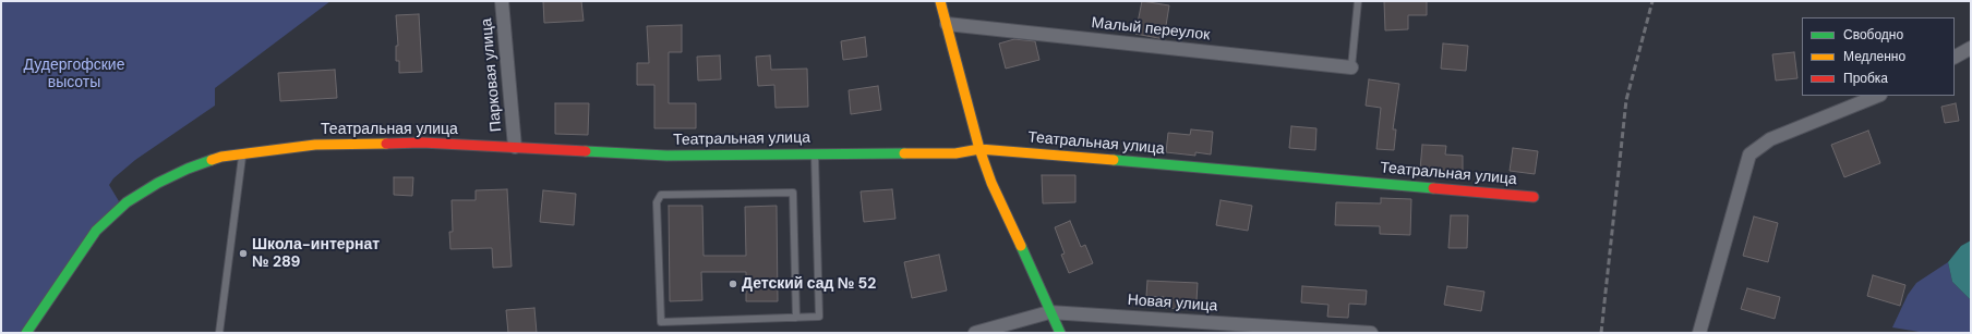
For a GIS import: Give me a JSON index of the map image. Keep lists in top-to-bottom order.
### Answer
{
  "streets": {
    "street": [
      "Малый переулок",
      "Парковая улица",
      "Театральная улица",
      "Новая улица"
    ]
  },
  "crossings": [
    ["Парковая улица", "Театральная улица"]
  ],
  "parks": ["Дудергофские высоты"],
  "places": ["Школа-интернат № 289", "Детский сад № 52"],
  "legend": ["Свободно", "Медленно", "Пробка"]
}
